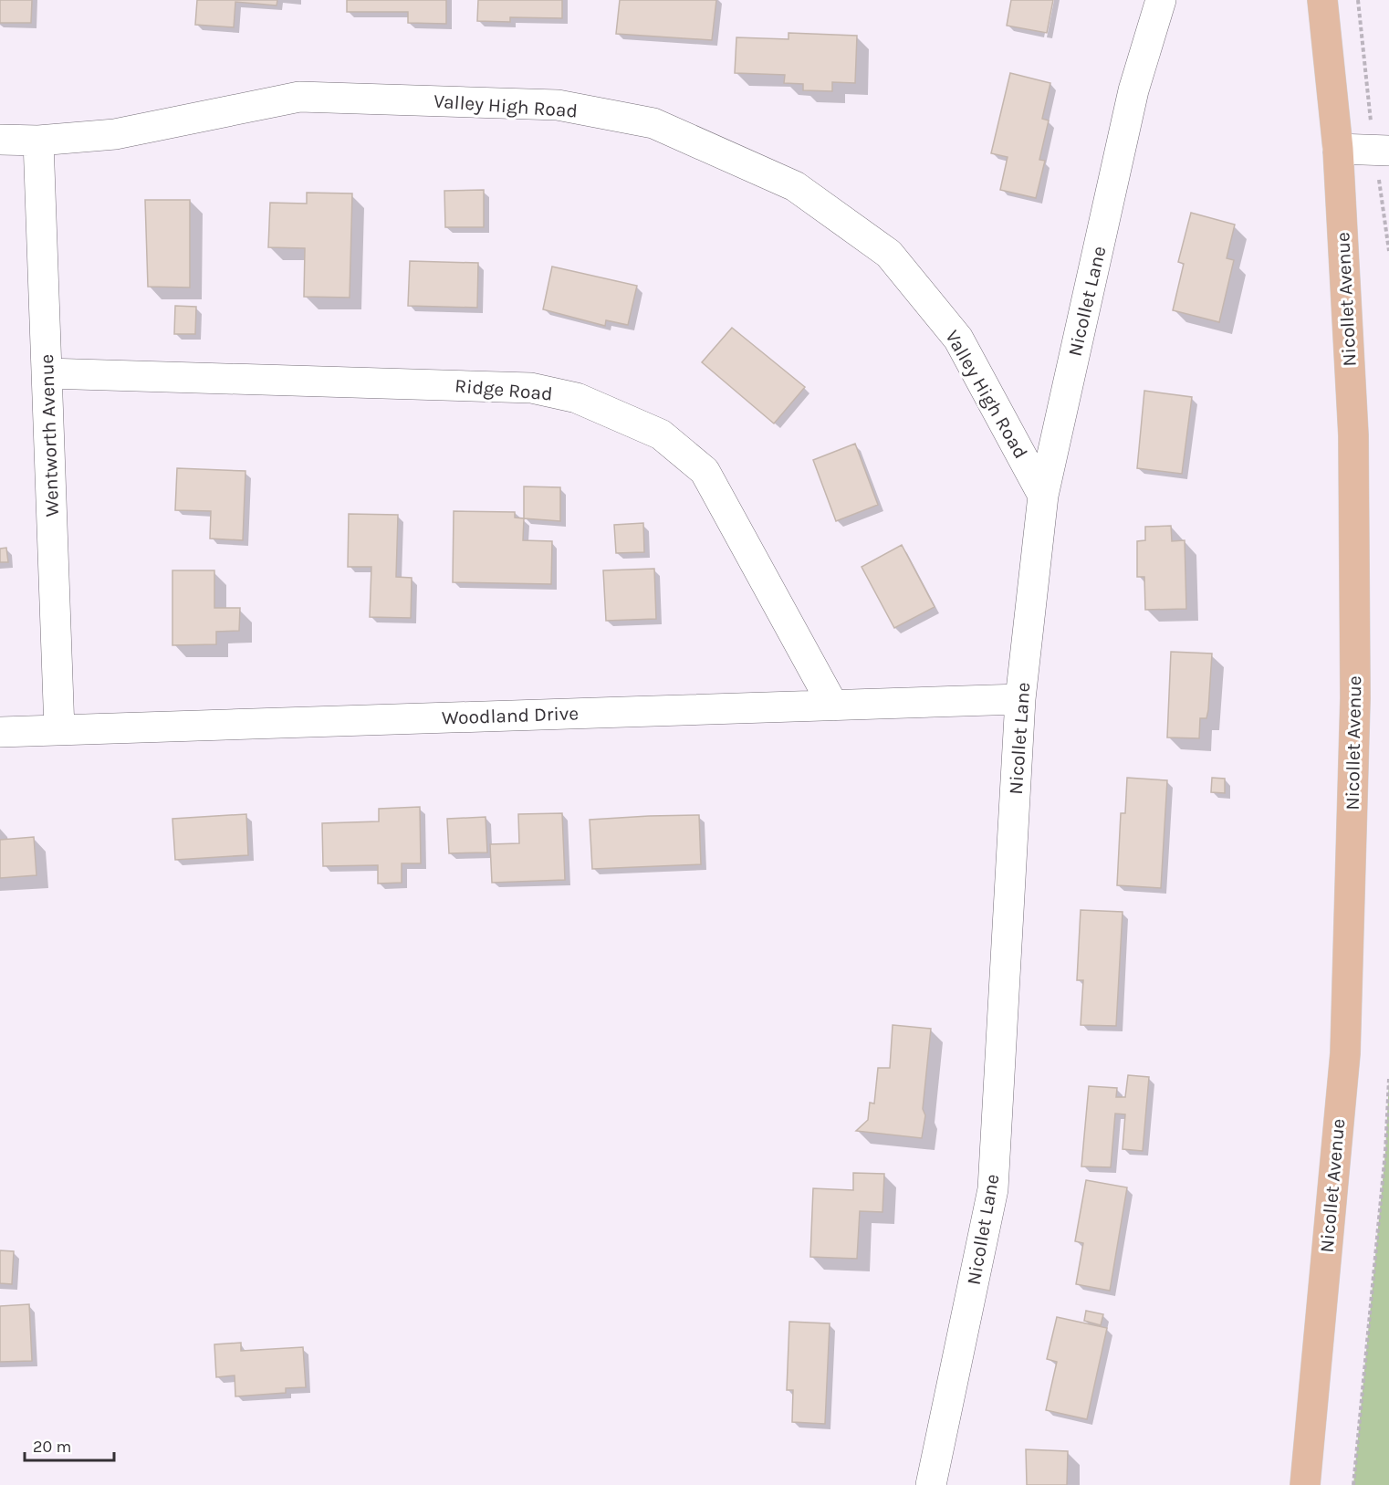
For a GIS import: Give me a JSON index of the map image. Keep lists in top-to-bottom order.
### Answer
{
  "streets": {
    "main road": ["Nicollet Avenue"],
    "street": [
      "Valley High Road",
      "Nicollet Lane",
      "Ridge Road",
      "Wentworth Avenue",
      "Woodland Drive"
    ]
  },
  "crossings": [
    ["Valley High Road", "Nicollet Lane"],
    ["Valley High Road", "Wentworth Avenue"],
    ["Nicollet Lane", "Woodland Drive"],
    ["Ridge Road", "Wentworth Avenue"],
    ["Ridge Road", "Woodland Drive"],
    ["Wentworth Avenue", "Woodland Drive"]
  ],
  "scale_bar": "20 m"
}
